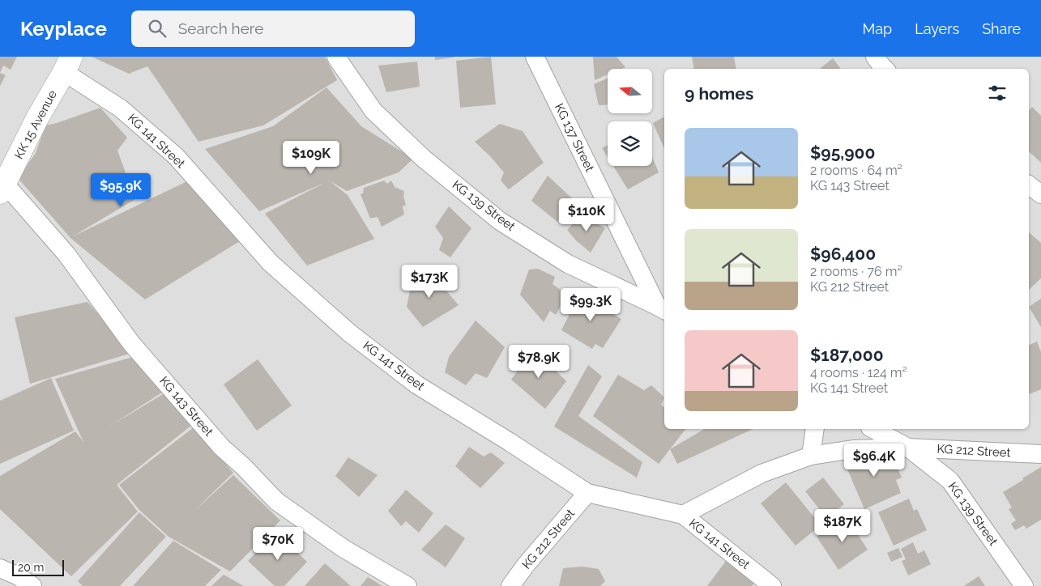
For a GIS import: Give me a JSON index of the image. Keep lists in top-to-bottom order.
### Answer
{
  "streets": {
    "street": [
      "KK 15 Avenue",
      "KG 137 Street",
      "KG 141 Street",
      "KG 139 Street",
      "KG 143 Street",
      "KG 212 Street"
    ]
  },
  "crossings": [
    ["KK 15 Avenue", "KG 141 Street"],
    ["KK 15 Avenue", "KG 143 Street"],
    ["KG 137 Street", "KG 139 Street"],
    ["KG 141 Street", "KG 212 Street"],
    ["KG 139 Street", "KG 212 Street"]
  ],
  "scale_bar": "20 m",
  "north": "left",
  "page": {
    "header": "Keyplace",
    "search": "Search here",
    "nav": ["Map", "Layers", "Share"],
    "heading": "9 homes",
    "list": [
      {
        "name": "$95,900",
        "note": "2 rooms · 64 m² · KG 143 Street"
      },
      {
        "name": "$96,400",
        "note": "2 rooms · 76 m² · KG 212 Street"
      },
      {
        "name": "$187,000",
        "note": "4 rooms · 124 m² · KG 141 Street"
      }
    ],
    "price": [
      "$109K",
      "$95.9K",
      "$110K",
      "$173K",
      "$99.3K",
      "$78.9K",
      "$96.4K",
      "$187K",
      "$70K"
    ],
    "scale": "20 m"
  }
}
